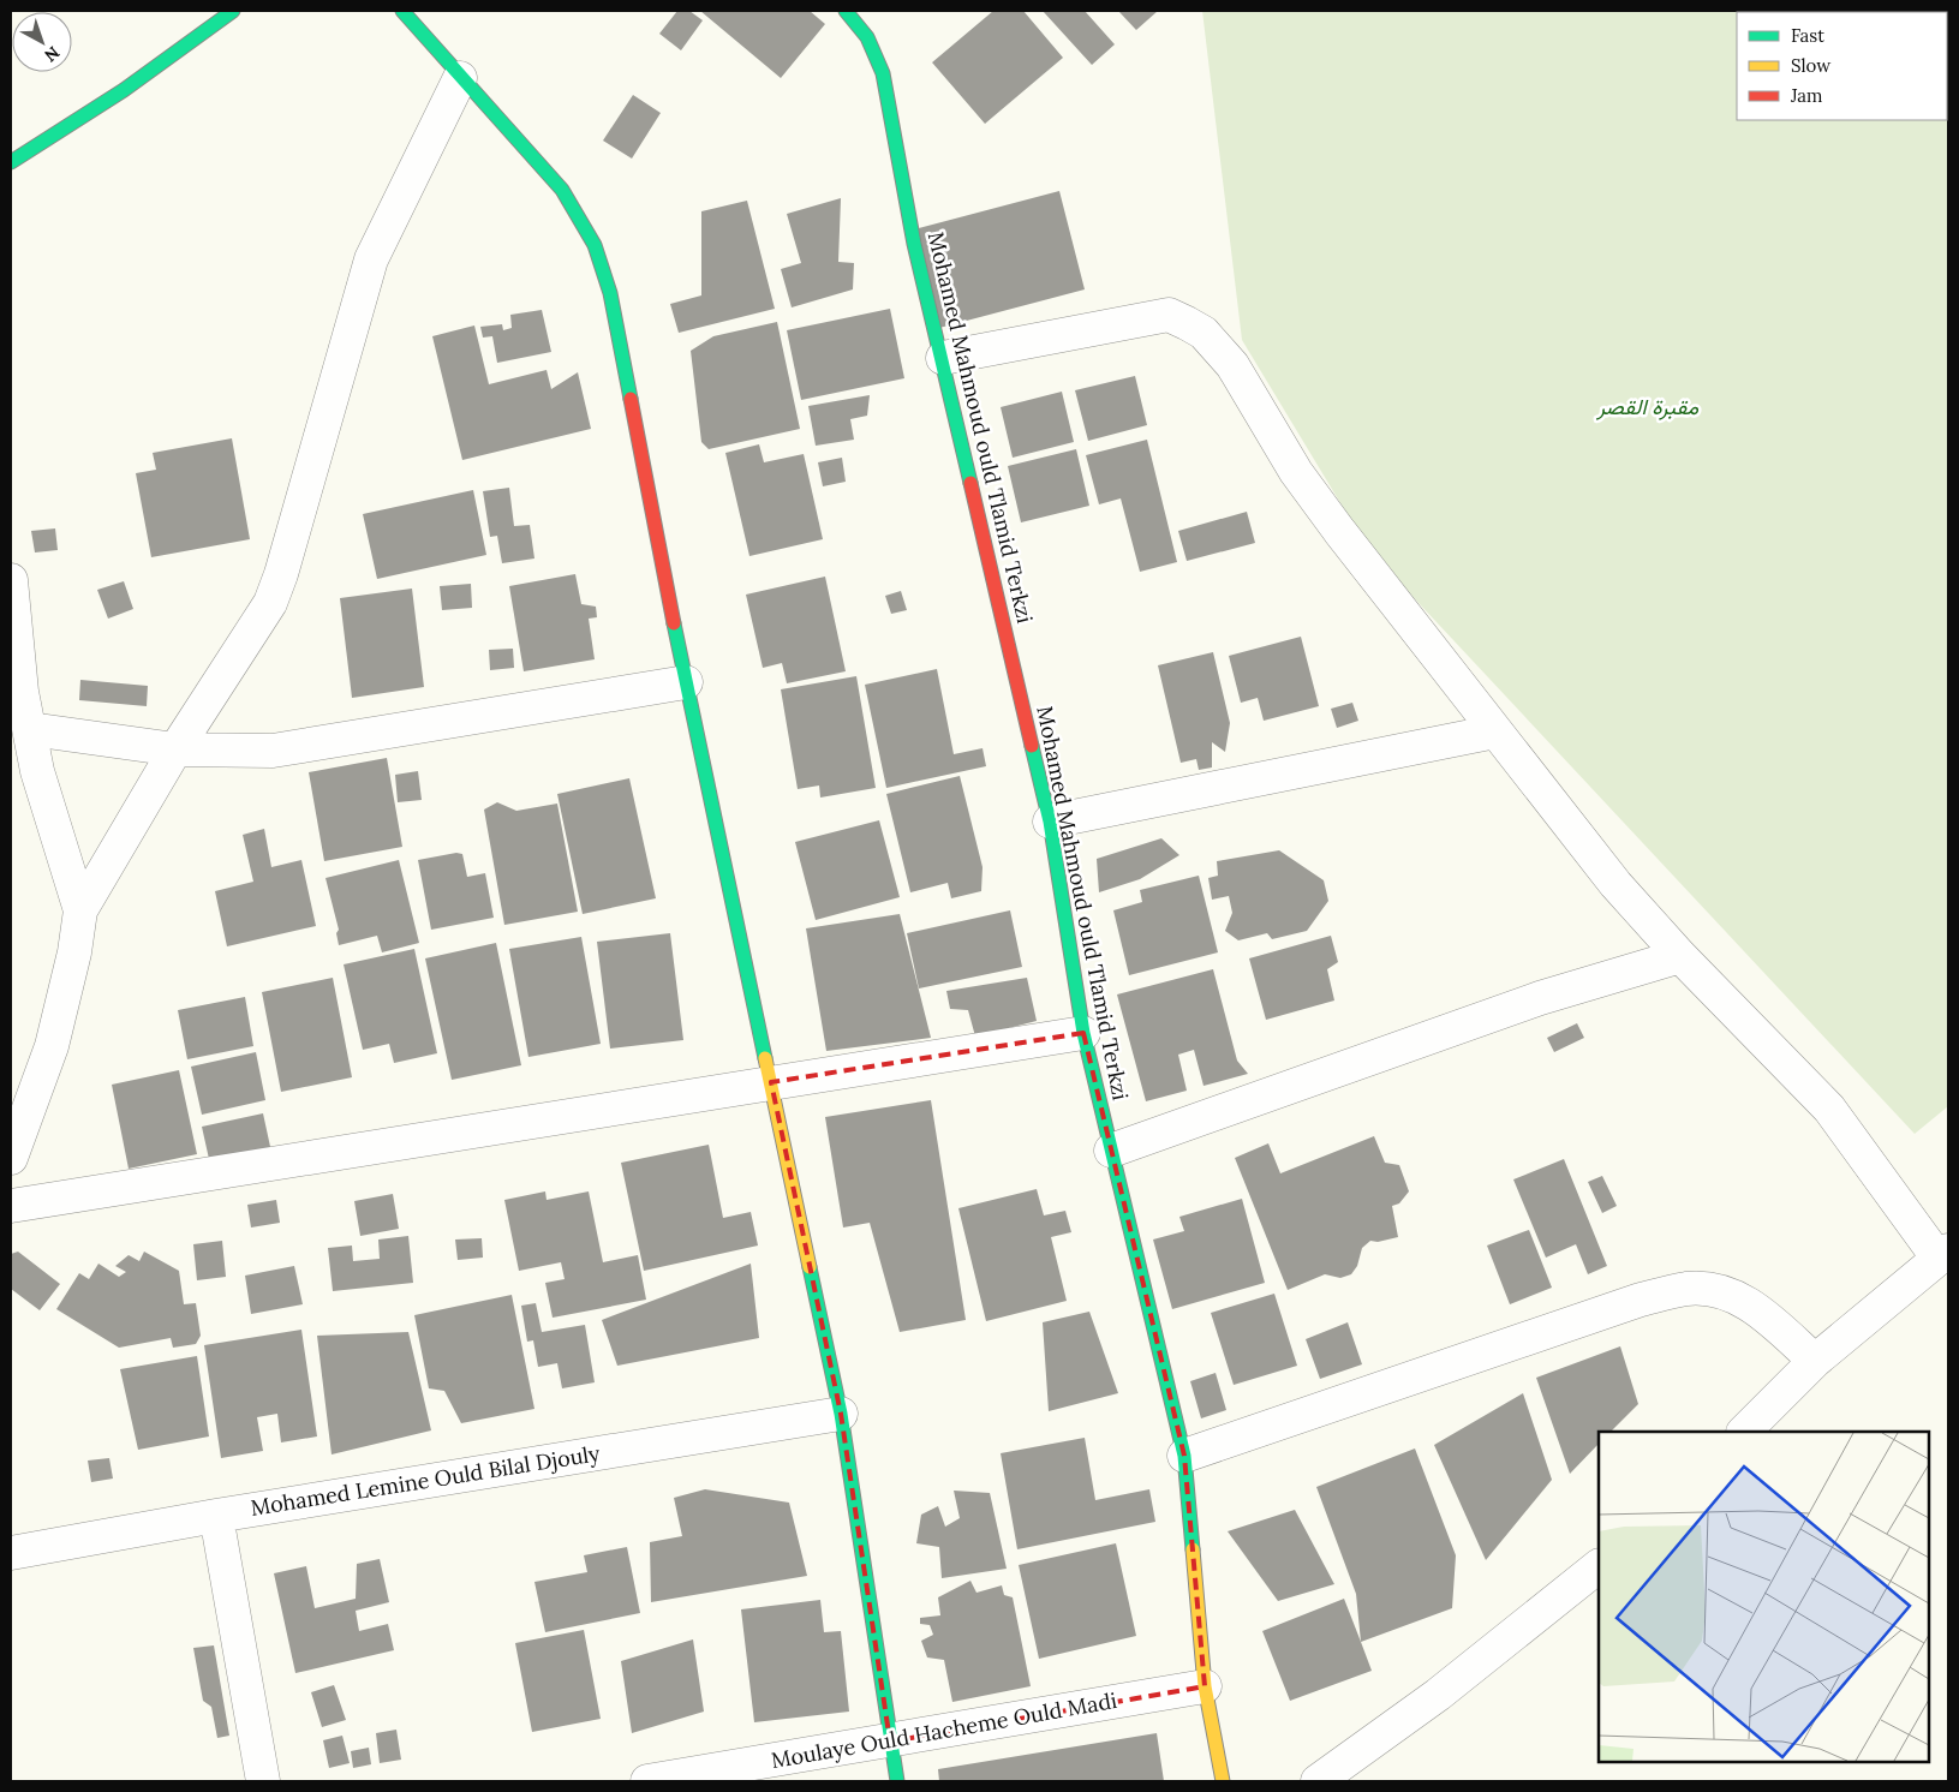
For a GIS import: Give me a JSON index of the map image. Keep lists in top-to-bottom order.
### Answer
{
  "streets": {
    "street": ["Mohamed Mahmoud ould Tlamid Terkzi", "Mohamed Lemine Ould Bilal Djouly", "Moulaye Ould Hacheme Ould Madi"]
  },
  "crossings": [
    ["Mohamed Mahmoud ould Tlamid Terkzi", "Moulaye Ould Hacheme Ould Madi"]
  ],
  "parks": ["مقبرة القصر"],
  "legend": ["Fast", "Slow", "Jam"],
  "north": "bottom right"
}
